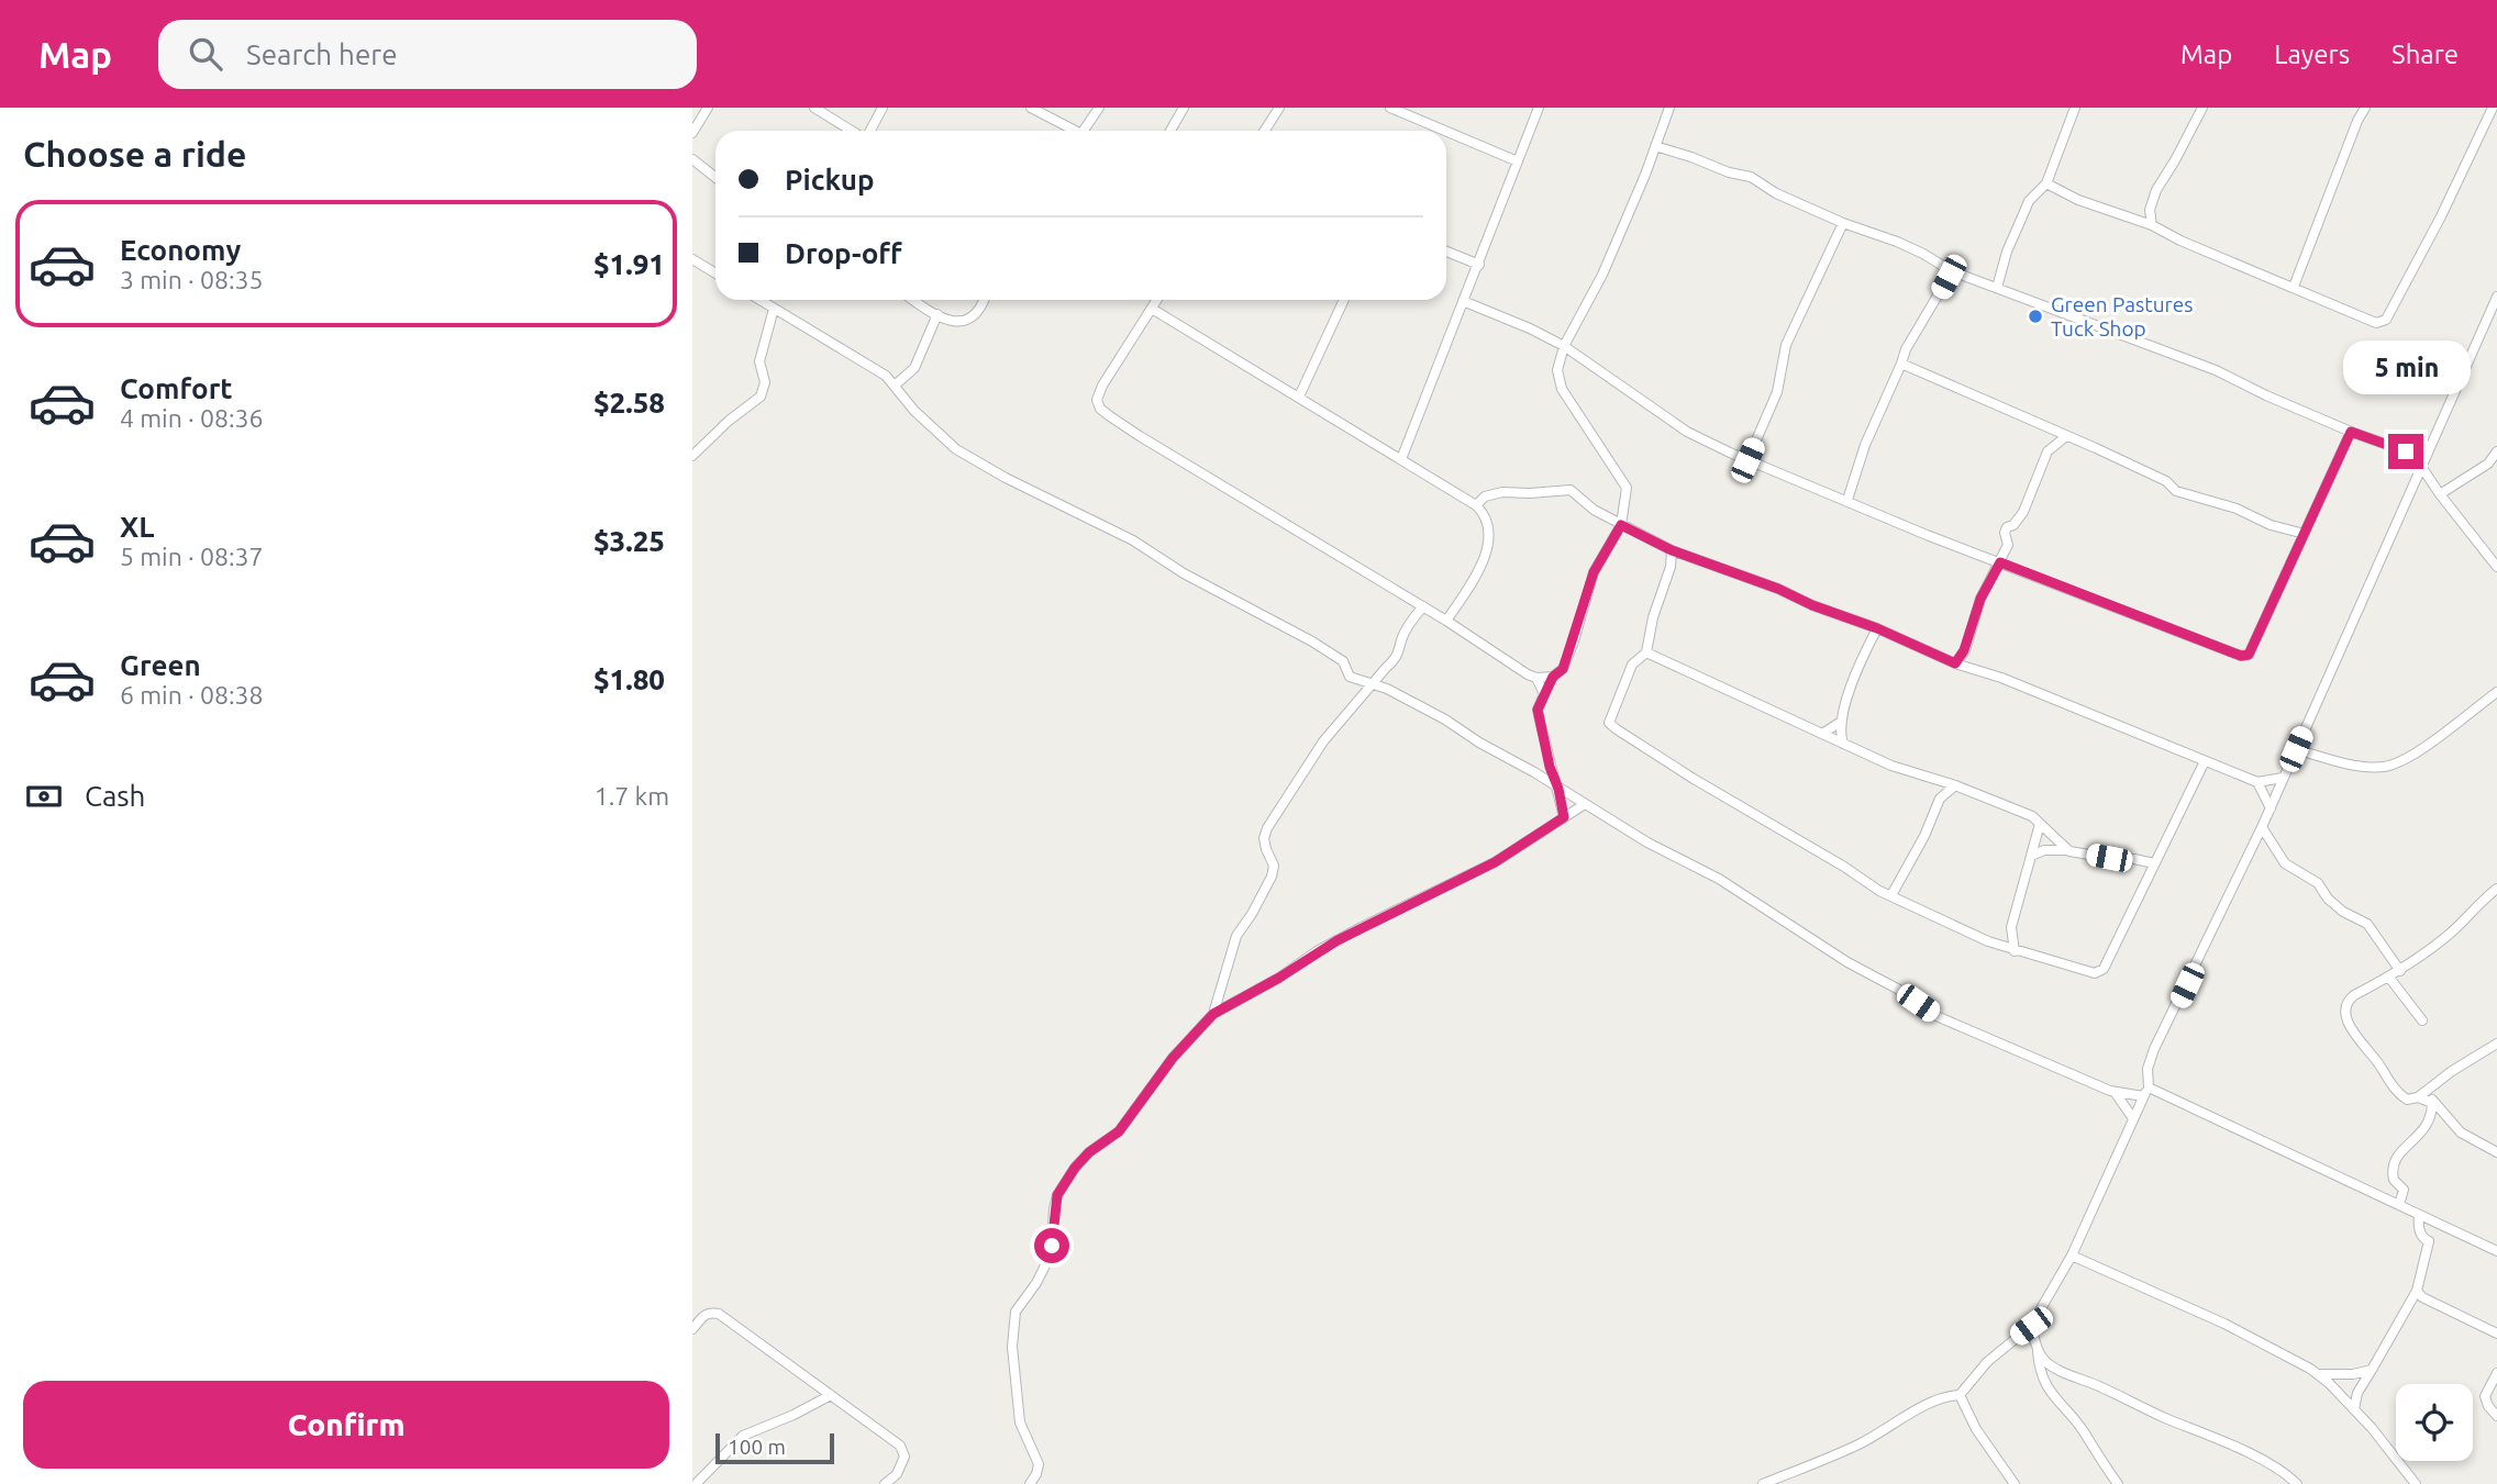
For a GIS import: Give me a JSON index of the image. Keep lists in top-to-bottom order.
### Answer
{
  "places": ["Green Pastures Tuck Shop"],
  "scale_bar": "100 m",
  "page": {
    "header": "Map",
    "search": "Search here",
    "nav": ["Map", "Layers", "Share"],
    "heading": "Choose a ride",
    "banner": ["Pickup", "Drop-off"],
    "list": [
      {
        "name": "Economy",
        "note": "3 min · 08:35",
        "value": "$1.91"
      },
      {
        "name": "Comfort",
        "note": "4 min · 08:36",
        "value": "$2.58"
      },
      {
        "name": "XL",
        "note": "5 min · 08:37",
        "value": "$3.25"
      },
      {
        "name": "Green",
        "note": "6 min · 08:38",
        "value": "$1.80"
      }
    ],
    "bubble": "5 min",
    "pay": ["Cash", "1.7 km"],
    "buttons": "Confirm",
    "scale": "100 m"
  }
}
